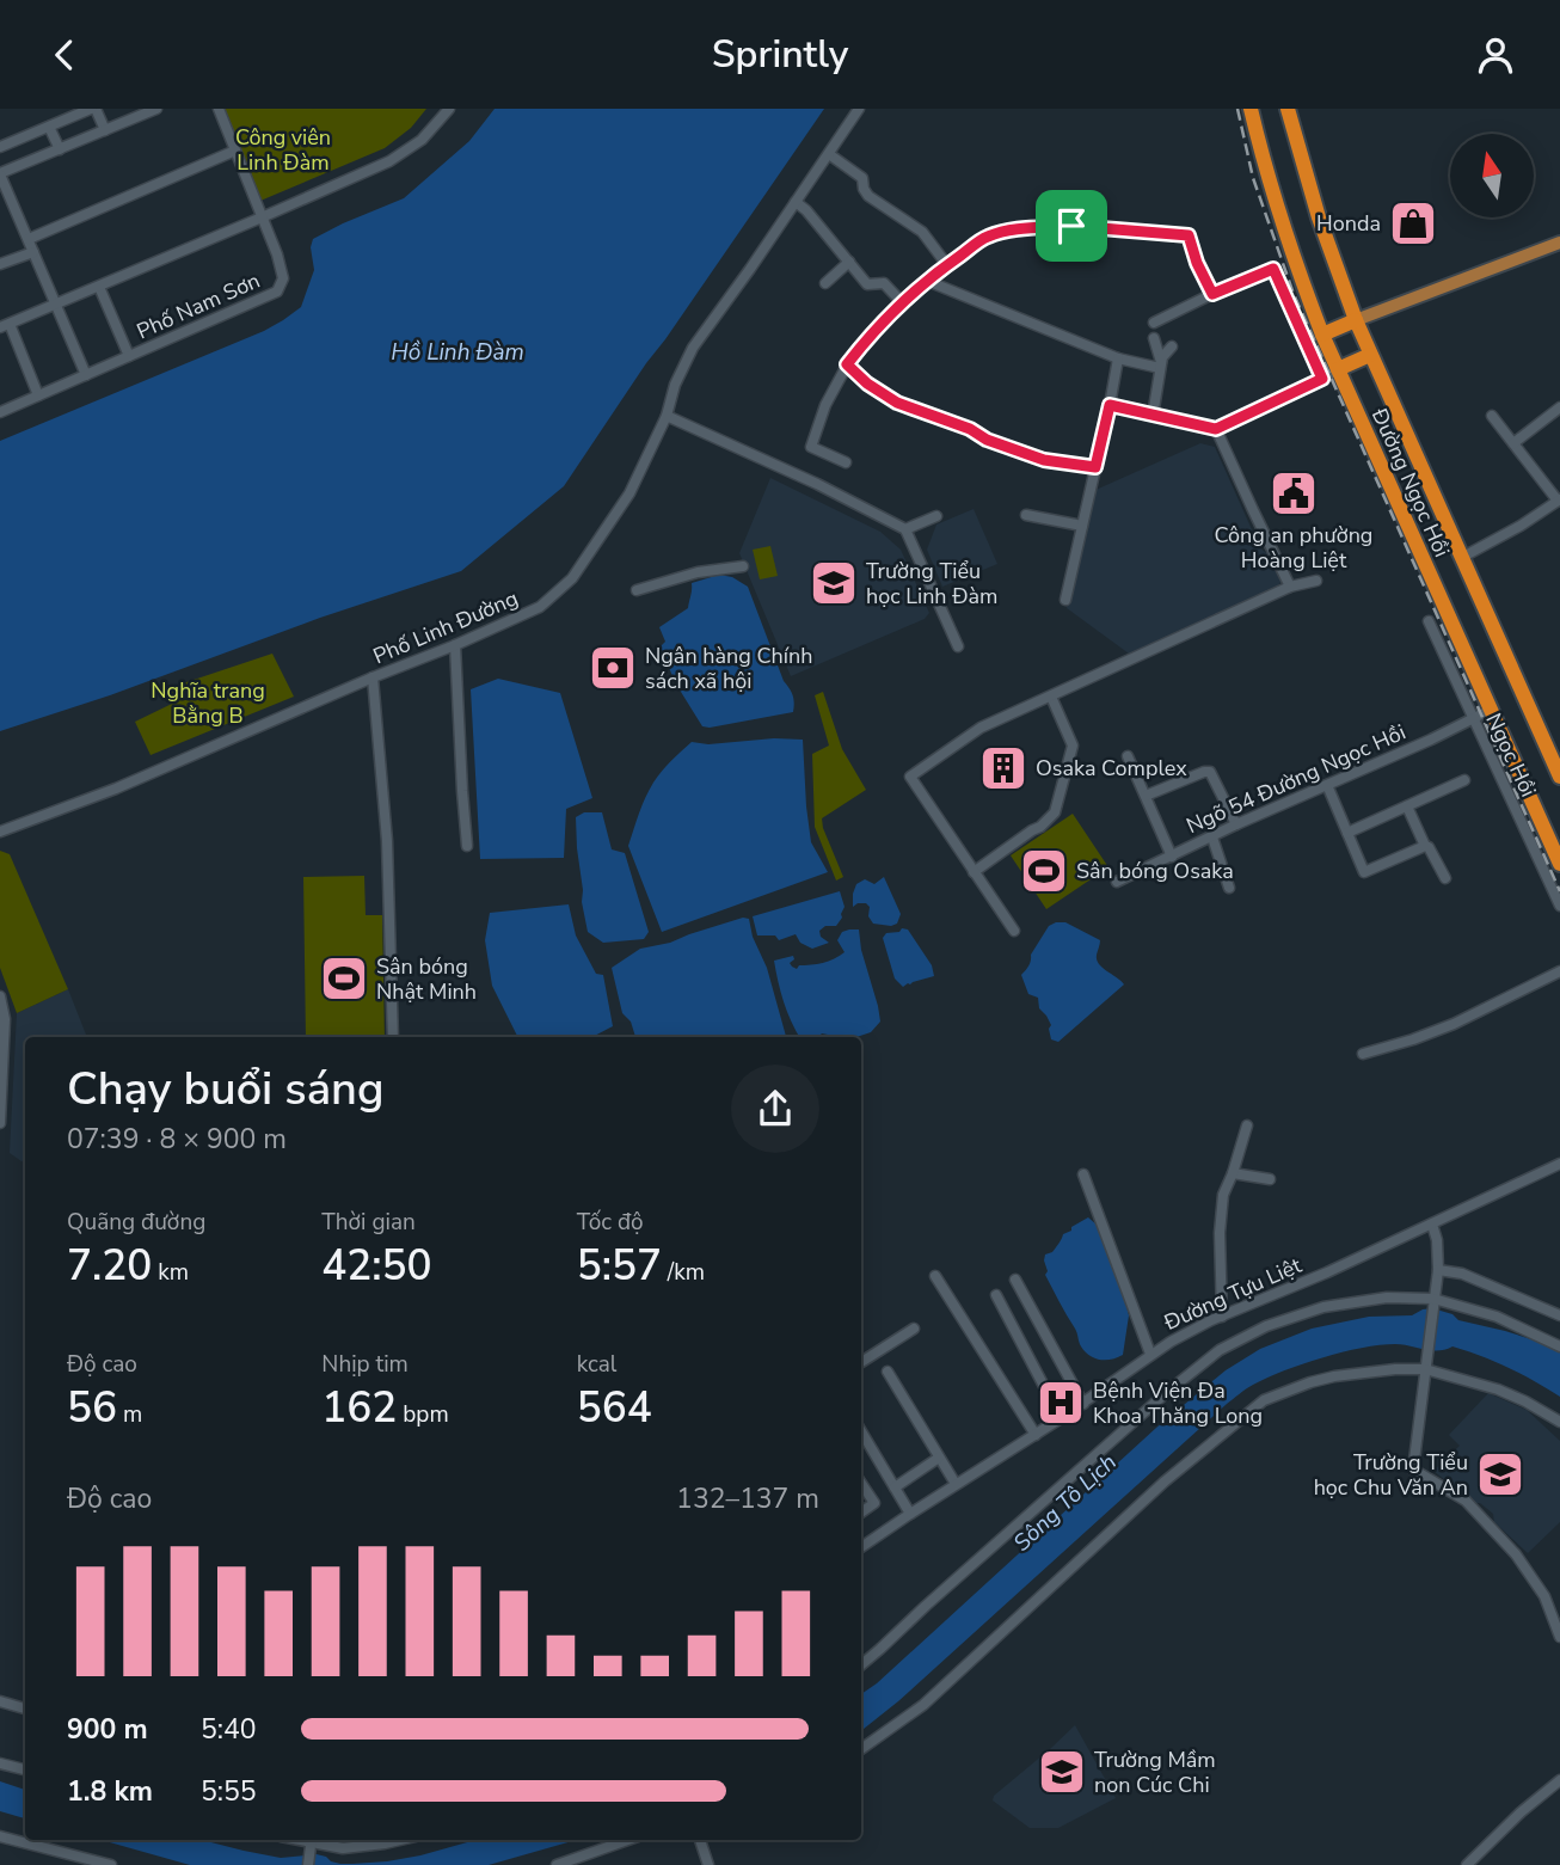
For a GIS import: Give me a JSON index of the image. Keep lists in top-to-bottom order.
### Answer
{
  "streets": {
    "highway": ["Đường Ngọc Hồi"],
    "street": [
      "Phố Nam Sơn",
      "Phố Linh Đường",
      "Ngọc Hồi",
      "Ngõ 54 Đường Ngọc Hồi",
      "Đường Tựu Liệt"
    ]
  },
  "crossings": [
    ["Đường Ngọc Hồi", "Ngõ 54 Đường Ngọc Hồi"],
    ["Ngọc Hồi", "Ngõ 54 Đường Ngọc Hồi"]
  ],
  "water": ["Hồ Linh Đàm", "Sông Tô Lịch"],
  "parks": ["Công viên Linh Đàm", "Nghĩa trang Bằng B"],
  "places": {
    "shop": ["Honda"],
    "public building": ["Công an phường Hoàng Liệt"],
    "school or university": ["Trường Tiểu học Linh Đàm", "Trường Tiểu học Chu Văn An", "Trường Mầm non Cúc Chi"],
    "bank": ["Ngân hàng Chính sách xã hội"],
    "building": ["Osaka Complex"],
    "sports": ["Sân bóng Osaka", "Sân bóng Nhật Minh"],
    "hospital": ["Bệnh Viện Đa Khoa Thăng Long"]
  },
  "north": "top",
  "page": {
    "header": "Sprintly",
    "heading": ["Chạy buổi sáng", "07:39 · 8 × 900 m"],
    "stats": [
      ["Quãng đường", "7.20 km"],
      ["Thời gian", "42:50"],
      ["Tốc độ", "5:57 /km"],
      ["Độ cao", "56 m"],
      ["Nhịp tim", "162 bpm"],
      ["kcal", "564"]
    ],
    "chart": ["Độ cao", "132–137 m"],
    "list": [
      {
        "name": "900 m",
        "note": "5:40"
      },
      {
        "name": "1.8 km",
        "note": "5:55"
      }
    ]
  }
}
